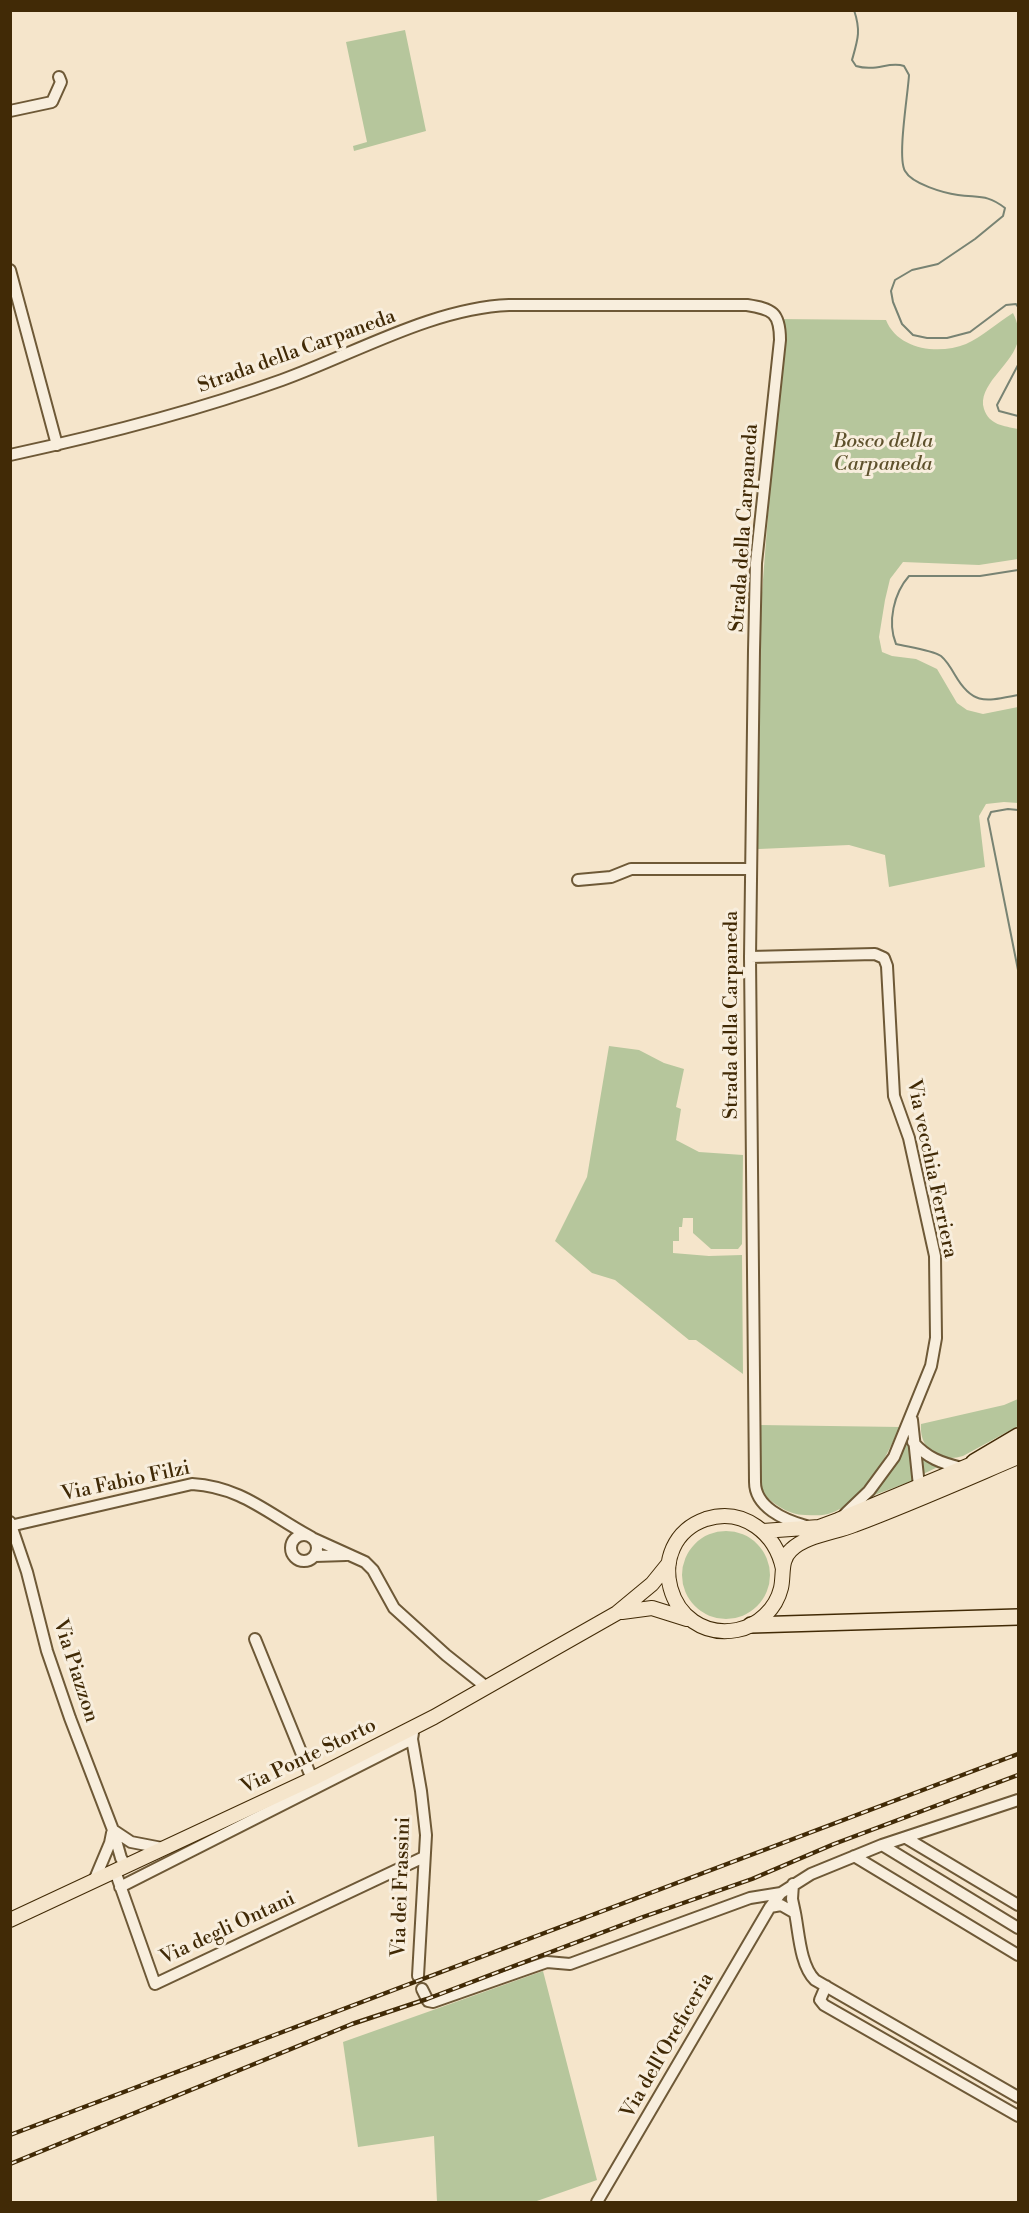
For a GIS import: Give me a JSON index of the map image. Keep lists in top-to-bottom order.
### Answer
{
  "streets": {
    "main road": ["Via Ponte Storto"],
    "street": [
      "Strada della Carpaneda",
      "Via vecchia Ferriera",
      "Via Fabio Filzi",
      "Via Piazzon",
      "Via dei Frassini",
      "Via degli Ontani",
      "Via dell'Oreficeria"
    ]
  },
  "crossings": [
    ["Strada della Carpaneda", "Via vecchia Ferriera"],
    ["Via Fabio Filzi", "Via Piazzon"],
    ["Via Piazzon", "Via Ponte Storto"],
    ["Via Piazzon", "Via degli Ontani"],
    ["Via Ponte Storto", "Via dei Frassini"],
    ["Via Ponte Storto", "Via degli Ontani"],
    ["Via dei Frassini", "Via degli Ontani"]
  ],
  "parks": ["Bosco della Carpaneda"]
}
